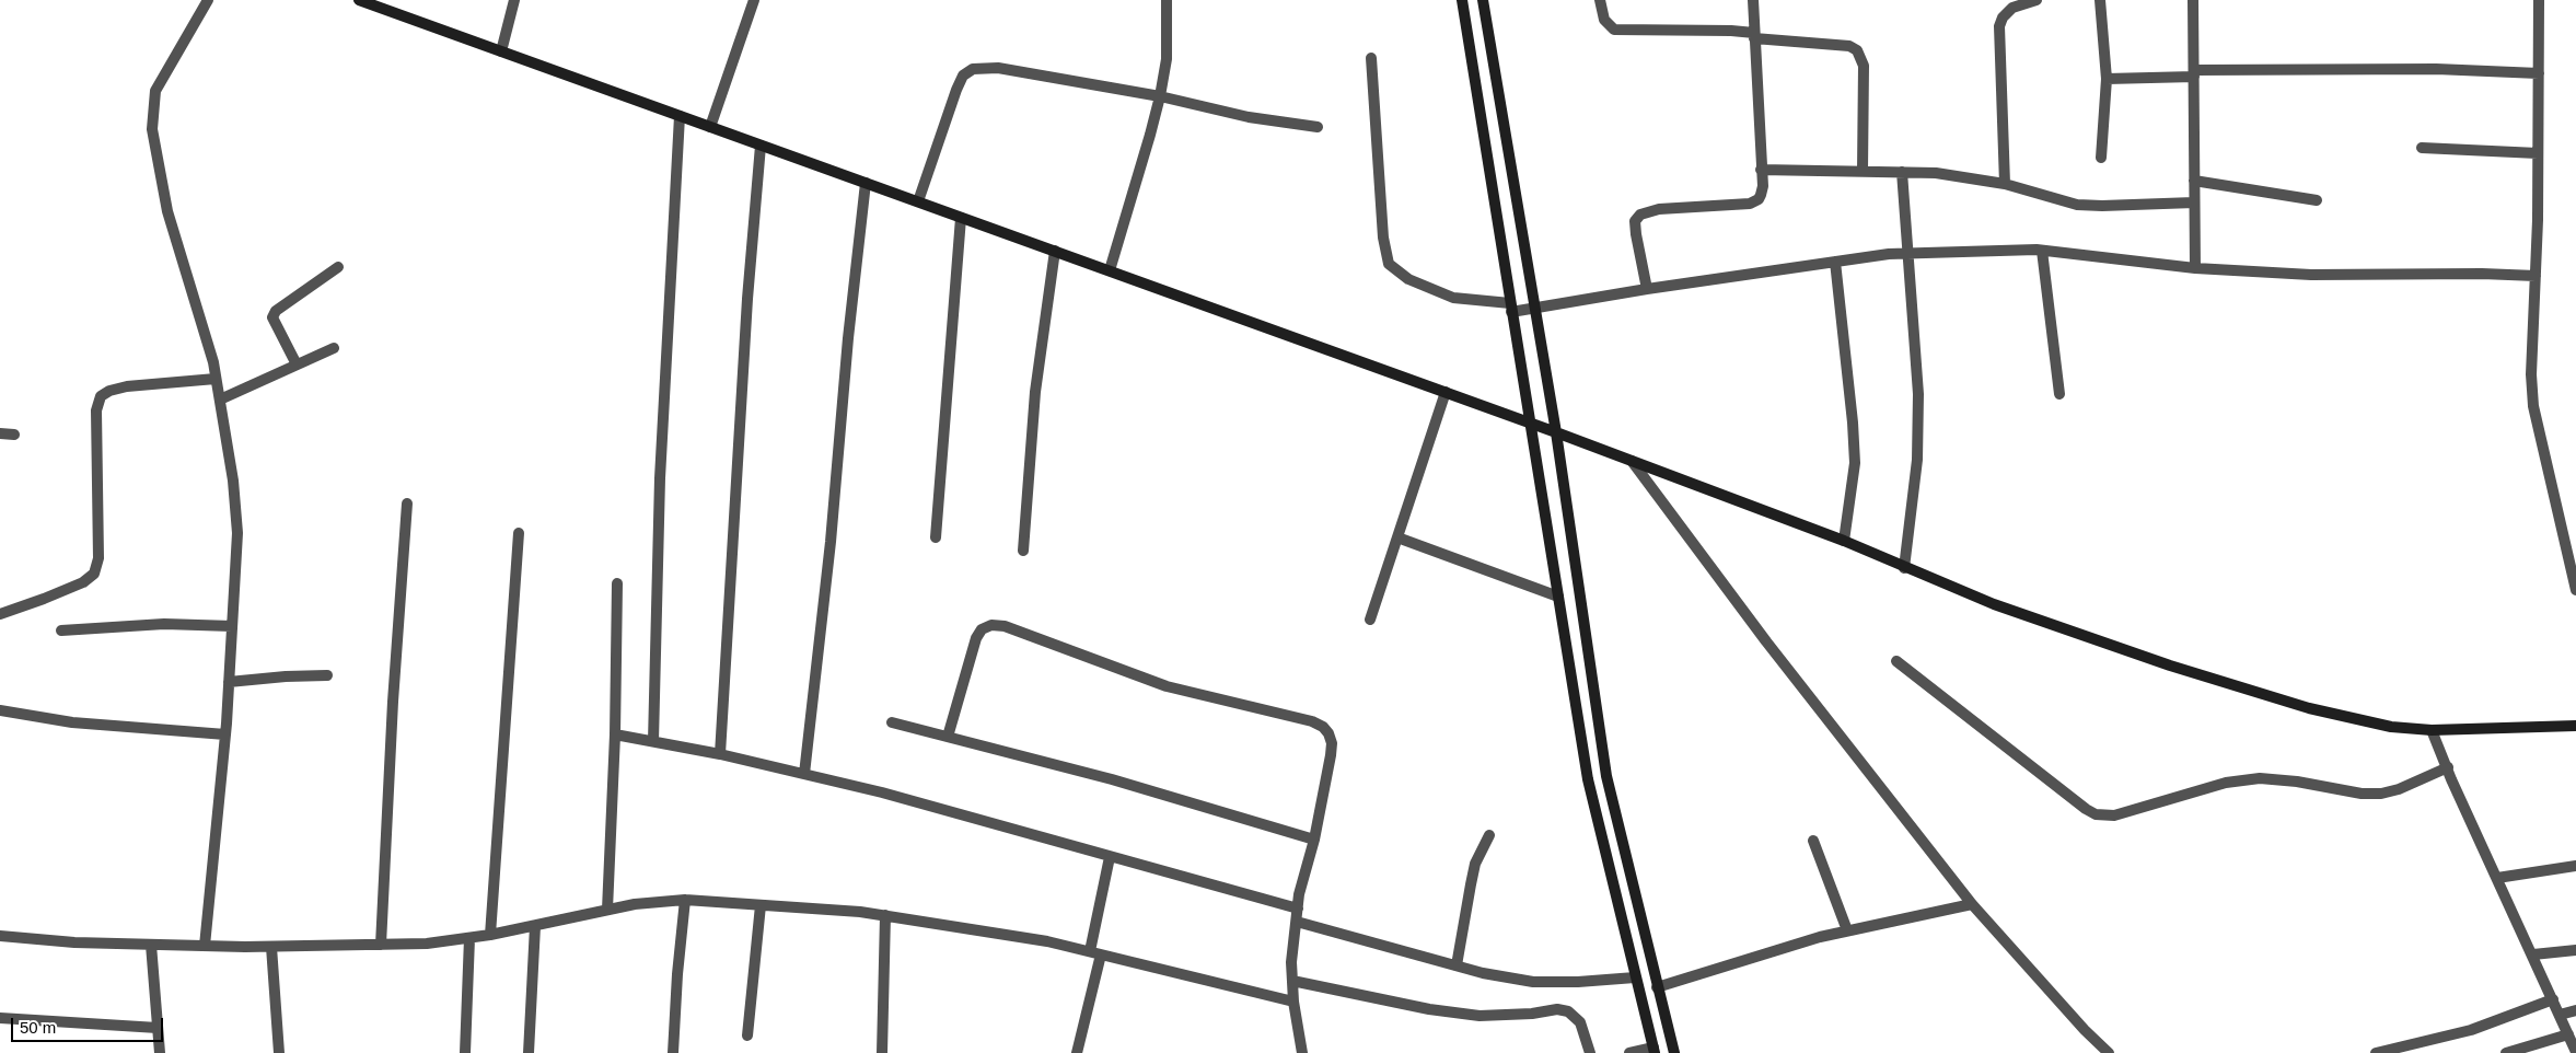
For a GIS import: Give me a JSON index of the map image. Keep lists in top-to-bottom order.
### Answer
{
  "scale_bar": "50 m"
}
